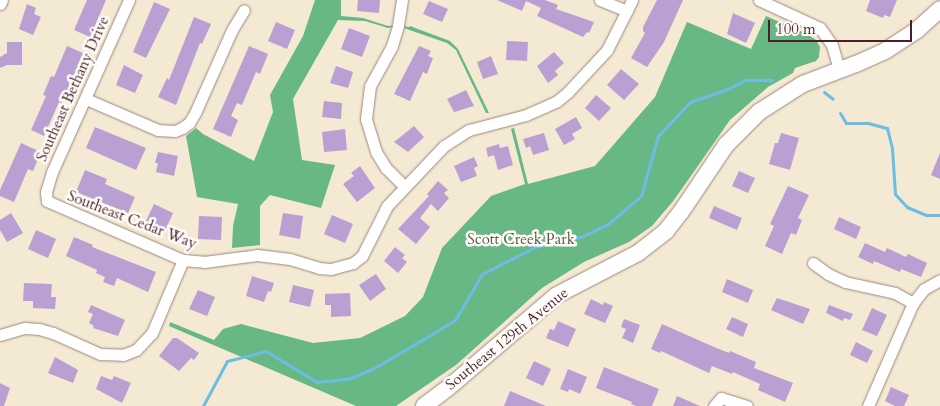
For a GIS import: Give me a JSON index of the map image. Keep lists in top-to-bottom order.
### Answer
{
  "streets": {
    "main road": ["Southeast 129th Avenue"],
    "street": ["Southeast Bethany Drive", "Southeast Cedar Way"]
  },
  "crossings": [
    ["Southeast Bethany Drive", "Southeast Cedar Way"]
  ],
  "parks": ["Scott Creek Park"],
  "scale_bar": "100 m"
}
